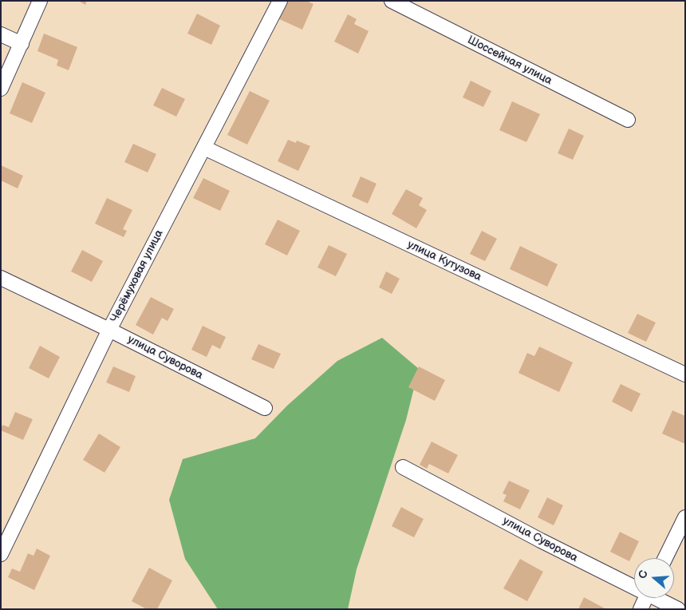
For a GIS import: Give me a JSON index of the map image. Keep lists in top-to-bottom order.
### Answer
{
  "streets": {
    "street": [
      "Шоссейная улица",
      "улица Кутузова",
      "Черёмуховая улица",
      "улица Суворова"
    ]
  },
  "crossings": [
    ["улица Кутузова", "Черёмуховая улица"],
    ["Черёмуховая улица", "улица Суворова"]
  ],
  "north": "left"
}
